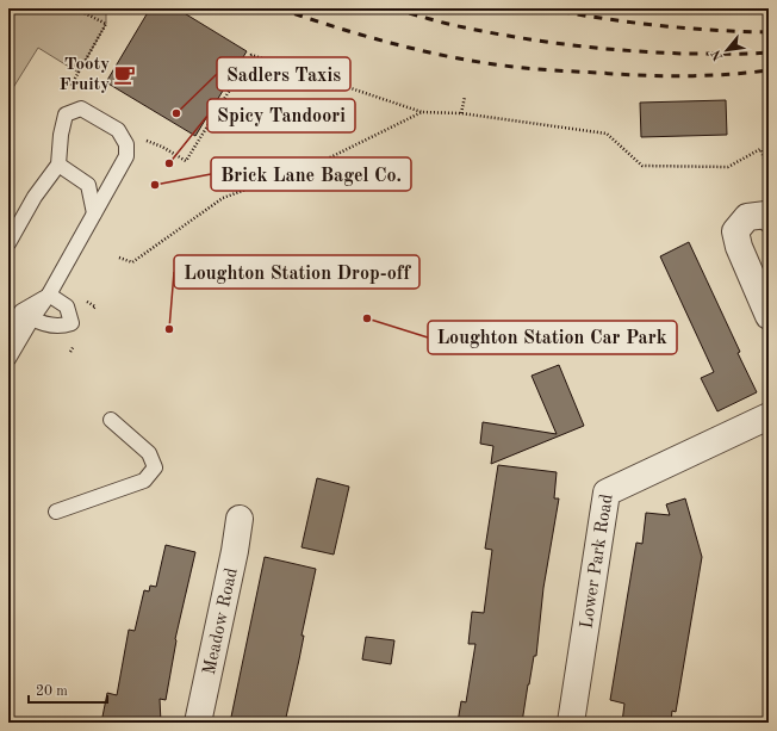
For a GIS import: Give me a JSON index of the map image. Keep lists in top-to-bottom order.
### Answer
{
  "streets": {
    "street": ["Lower Park Road", "Meadow Road"]
  },
  "places": {
    "cafe": ["Tooty Fruity"],
    "other": [
      "Sadlers Taxis",
      "Spicy Tandoori",
      "Brick Lane Bagel Co.",
      "Loughton Station Car Park",
      "Loughton Station Drop-off"
    ]
  },
  "scale_bar": "20 m",
  "north": "bottom left"
}
